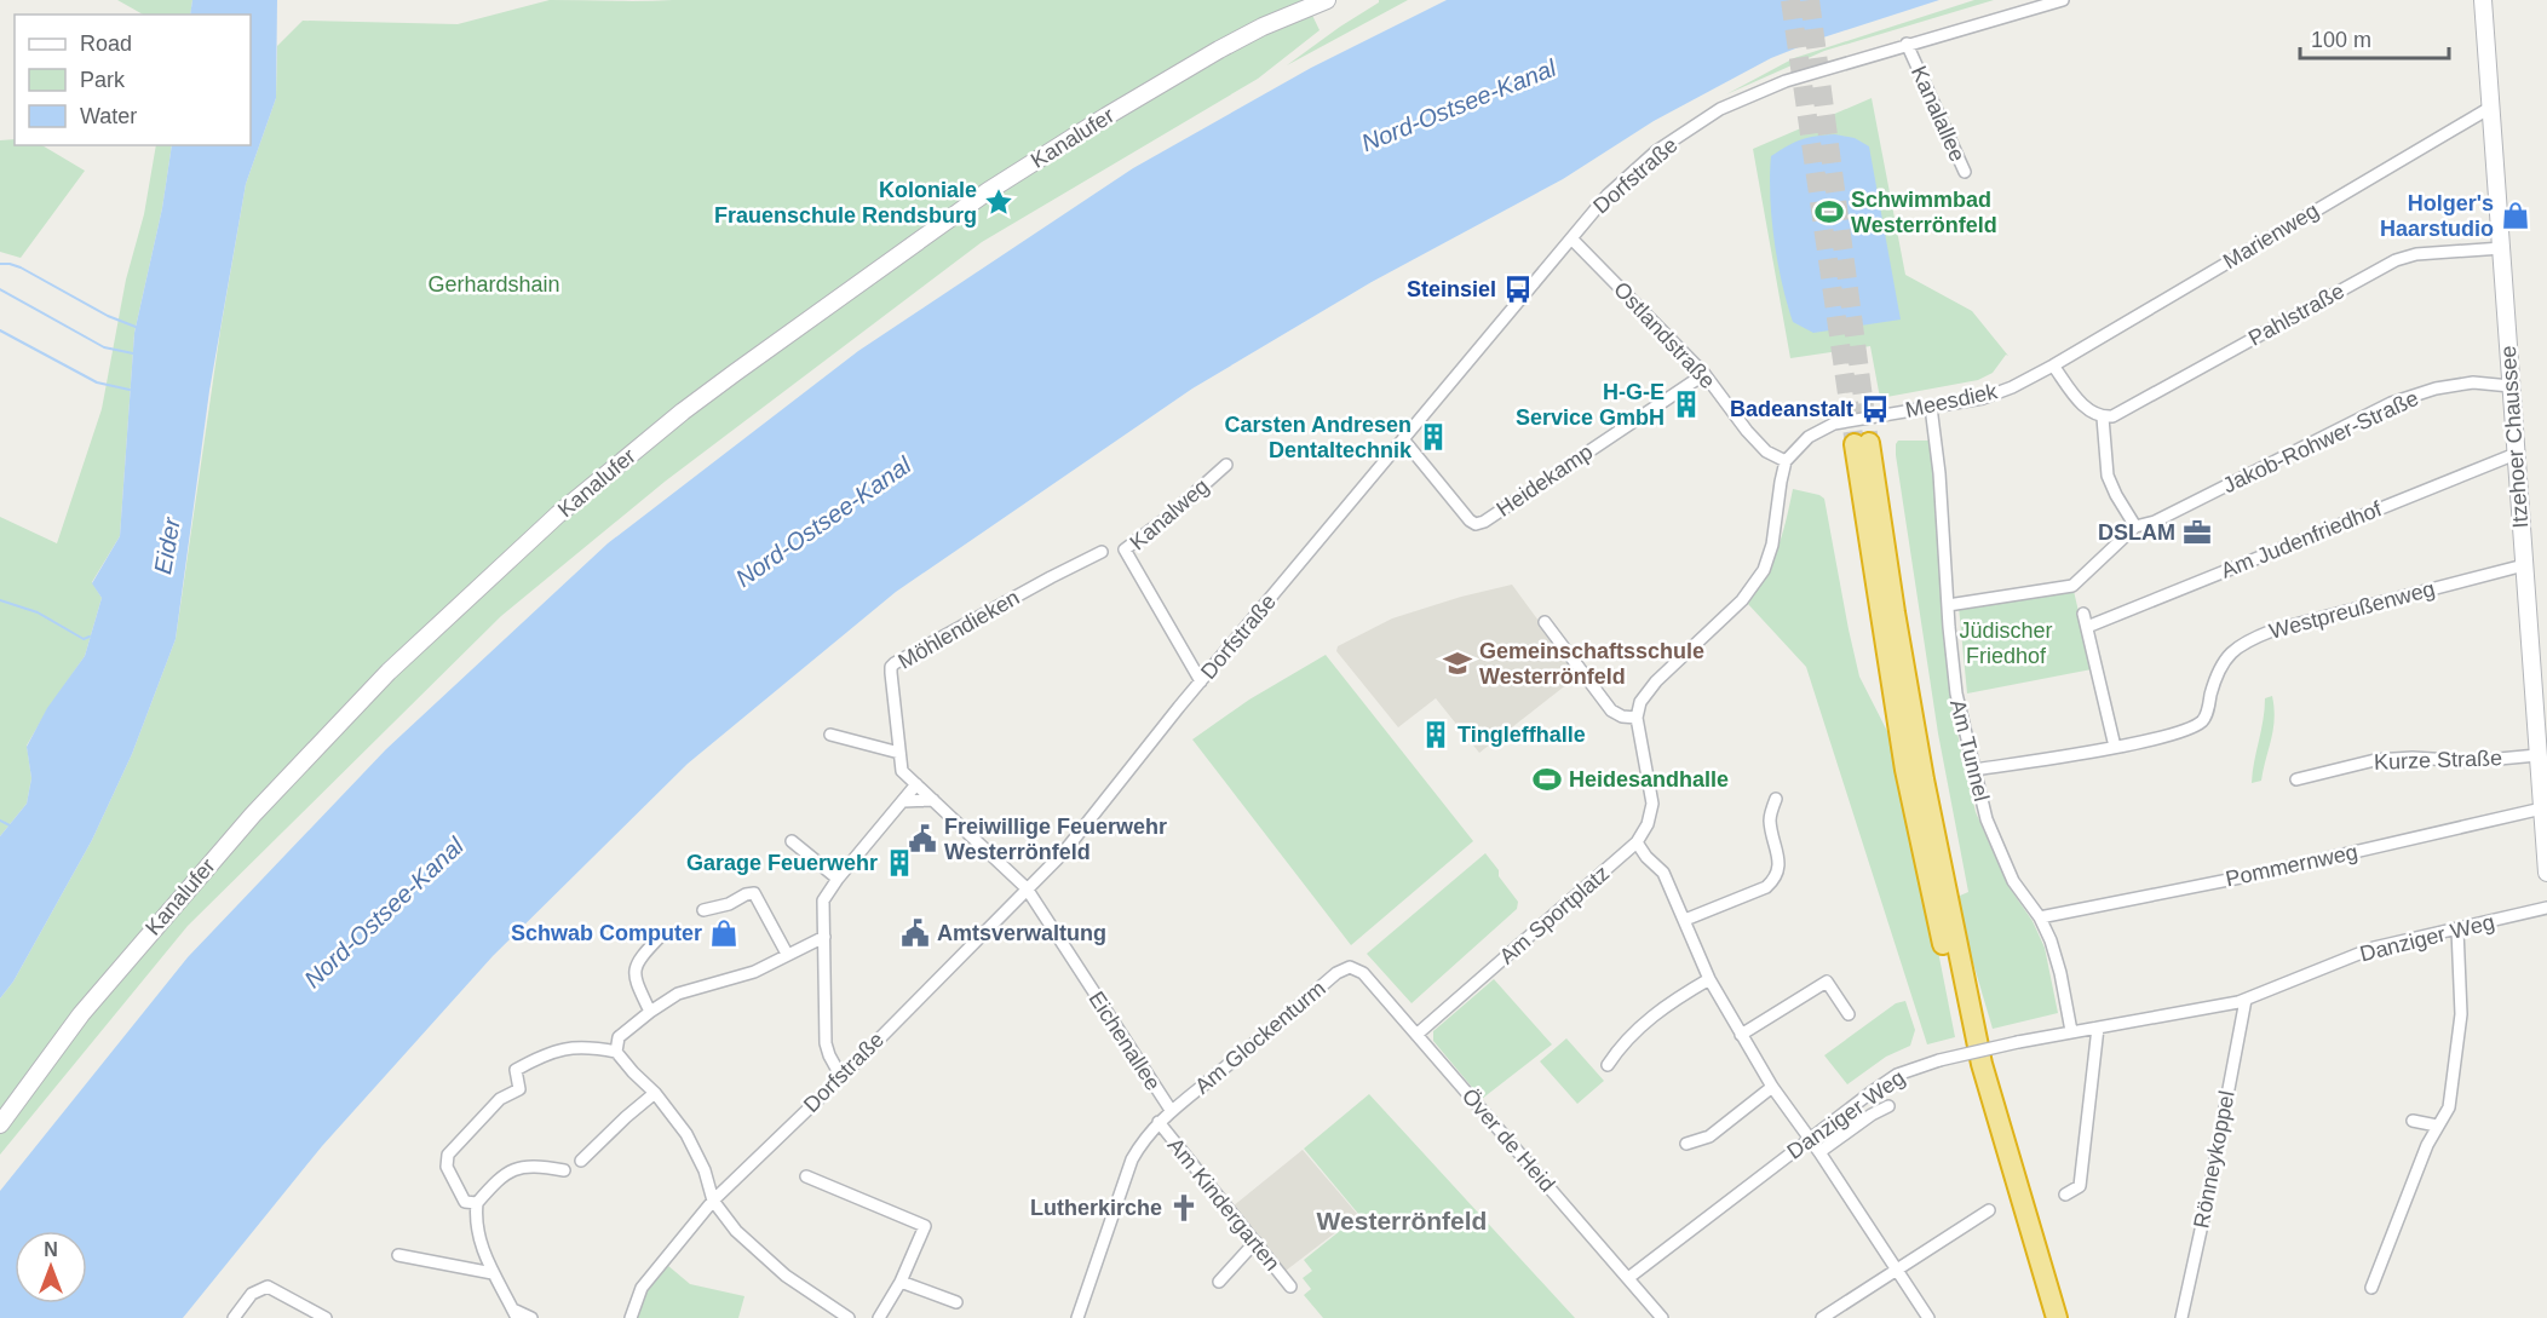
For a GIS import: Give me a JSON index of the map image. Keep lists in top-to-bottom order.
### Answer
{
  "streets": {
    "street": [
      "Kanalallee",
      "Kanalufer",
      "Dorfstraße",
      "Marienweg",
      "Pahlstraße",
      "Ostlandstraße",
      "Meesdiek",
      "Itzehoer Chaussee",
      "Jakob-Rohwer-Straße",
      "Heidekamp",
      "Kanalweg",
      "Am Judenfriedhof",
      "Westpreußenweg",
      "Möhlendieken",
      "Am Tunnel",
      "Kurze Straße",
      "Pommernweg",
      "Am Sportplatz",
      "Danziger Weg",
      "Am Glockenturm",
      "Eichenallee",
      "Över de Heid",
      "Rönneykoppel",
      "Am Kindergarten"
    ]
  },
  "crossings": [
    ["Kanalallee", "Dorfstraße"],
    ["Dorfstraße", "Ostlandstraße"],
    ["Dorfstraße", "Heidekamp"],
    ["Dorfstraße", "Kanalweg"],
    ["Dorfstraße", "Eichenallee"],
    ["Marienweg", "Meesdiek"],
    ["Marienweg", "Itzehoer Chaussee"],
    ["Pahlstraße", "Itzehoer Chaussee"],
    ["Ostlandstraße", "Meesdiek"],
    ["Ostlandstraße", "Heidekamp"],
    ["Meesdiek", "Am Tunnel"],
    ["Itzehoer Chaussee", "Jakob-Rohwer-Straße"],
    ["Itzehoer Chaussee", "Am Judenfriedhof"],
    ["Itzehoer Chaussee", "Westpreußenweg"],
    ["Itzehoer Chaussee", "Kurze Straße"],
    ["Itzehoer Chaussee", "Pommernweg"],
    ["Jakob-Rohwer-Straße", "Am Tunnel"],
    ["Westpreußenweg", "Am Tunnel"],
    ["Möhlendieken", "Eichenallee"],
    ["Am Tunnel", "Pommernweg"],
    ["Am Tunnel", "Danziger Weg"],
    ["Am Sportplatz", "Över de Heid"],
    ["Danziger Weg", "Över de Heid"],
    ["Danziger Weg", "Rönneykoppel"],
    ["Am Glockenturm", "Eichenallee"],
    ["Am Glockenturm", "Över de Heid"],
    ["Eichenallee", "Am Kindergarten"]
  ],
  "districts": ["Westerrönfeld"],
  "water": ["Nord-Ostsee-Kanal", "Eider"],
  "parks": ["Gerhardshain", "Jüdischer Friedhof"],
  "places": {
    "place": ["Koloniale Frauenschule Rendsburg"],
    "sports": ["Schwimmbad Westerrönfeld", "Heidesandhalle"],
    "shop": ["Holger's Haarstudio", "Schwab Computer"],
    "bus stop": ["Steinsiel", "Badeanstalt"],
    "building": [
      "H-G-E Service GmbH",
      "Carsten Andresen Dentaltechnik",
      "Tingleffhalle",
      "Garage Feuerwehr"
    ],
    "office": ["DSLAM"],
    "school or university": ["Gemeinschaftsschule Westerrönfeld"],
    "public building": ["Freiwillige Feuerwehr Westerrönfeld", "Amtsverwaltung"],
    "church": ["Lutherkirche"]
  },
  "legend": ["Road", "Park", "Water"],
  "scale_bar": "100 m",
  "north": "top"
}
